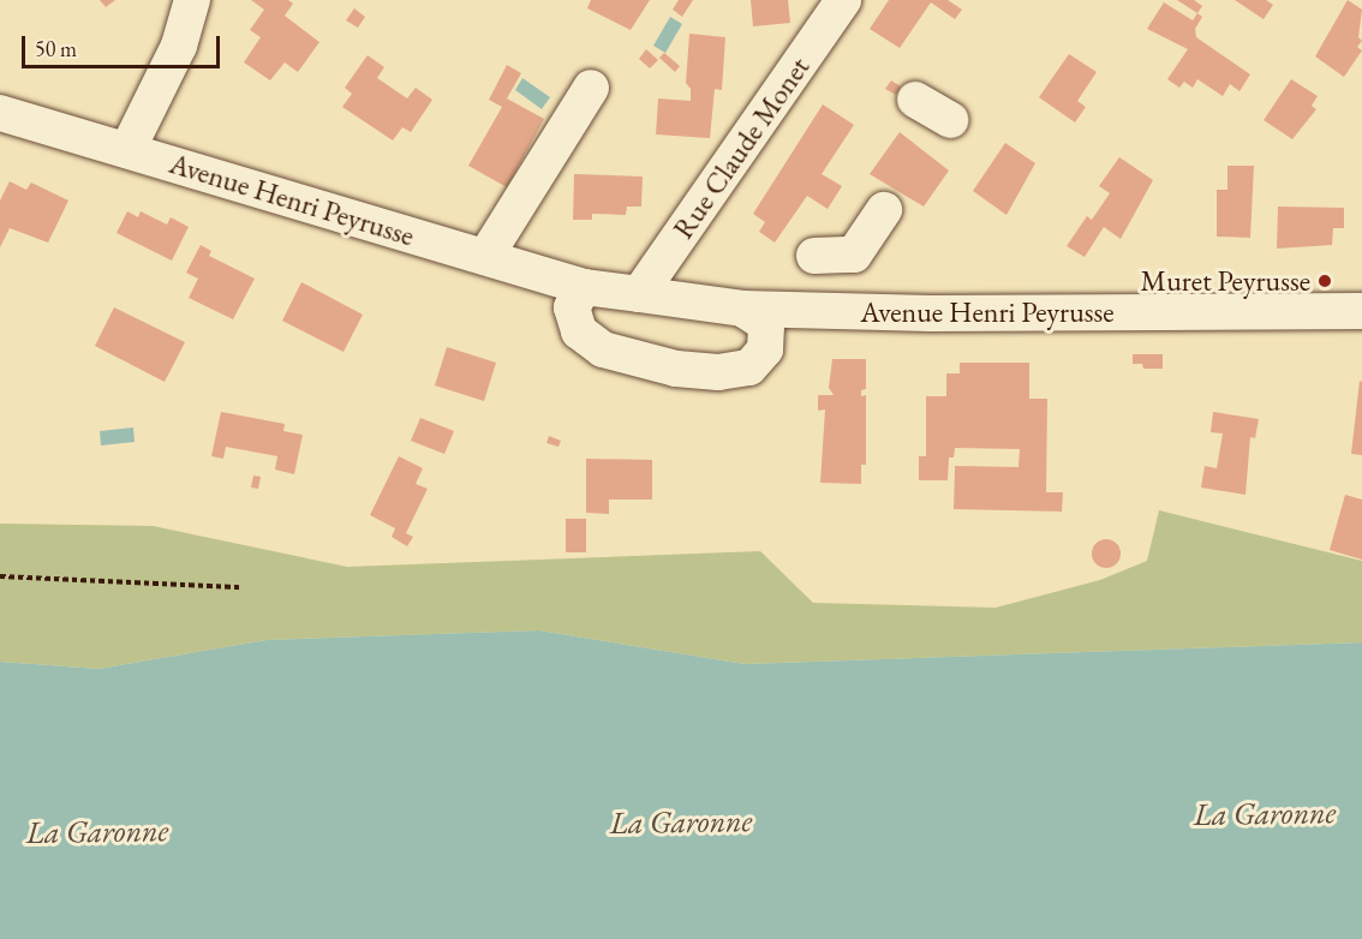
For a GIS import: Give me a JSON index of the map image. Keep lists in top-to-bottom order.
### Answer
{
  "streets": {
    "street": ["Rue Claude Monet", "Avenue Henri Peyrusse"]
  },
  "crossings": [
    ["Rue Claude Monet", "Avenue Henri Peyrusse"]
  ],
  "water": ["La Garonne"],
  "places": ["Muret Peyrusse"],
  "scale_bar": "50 m"
}
